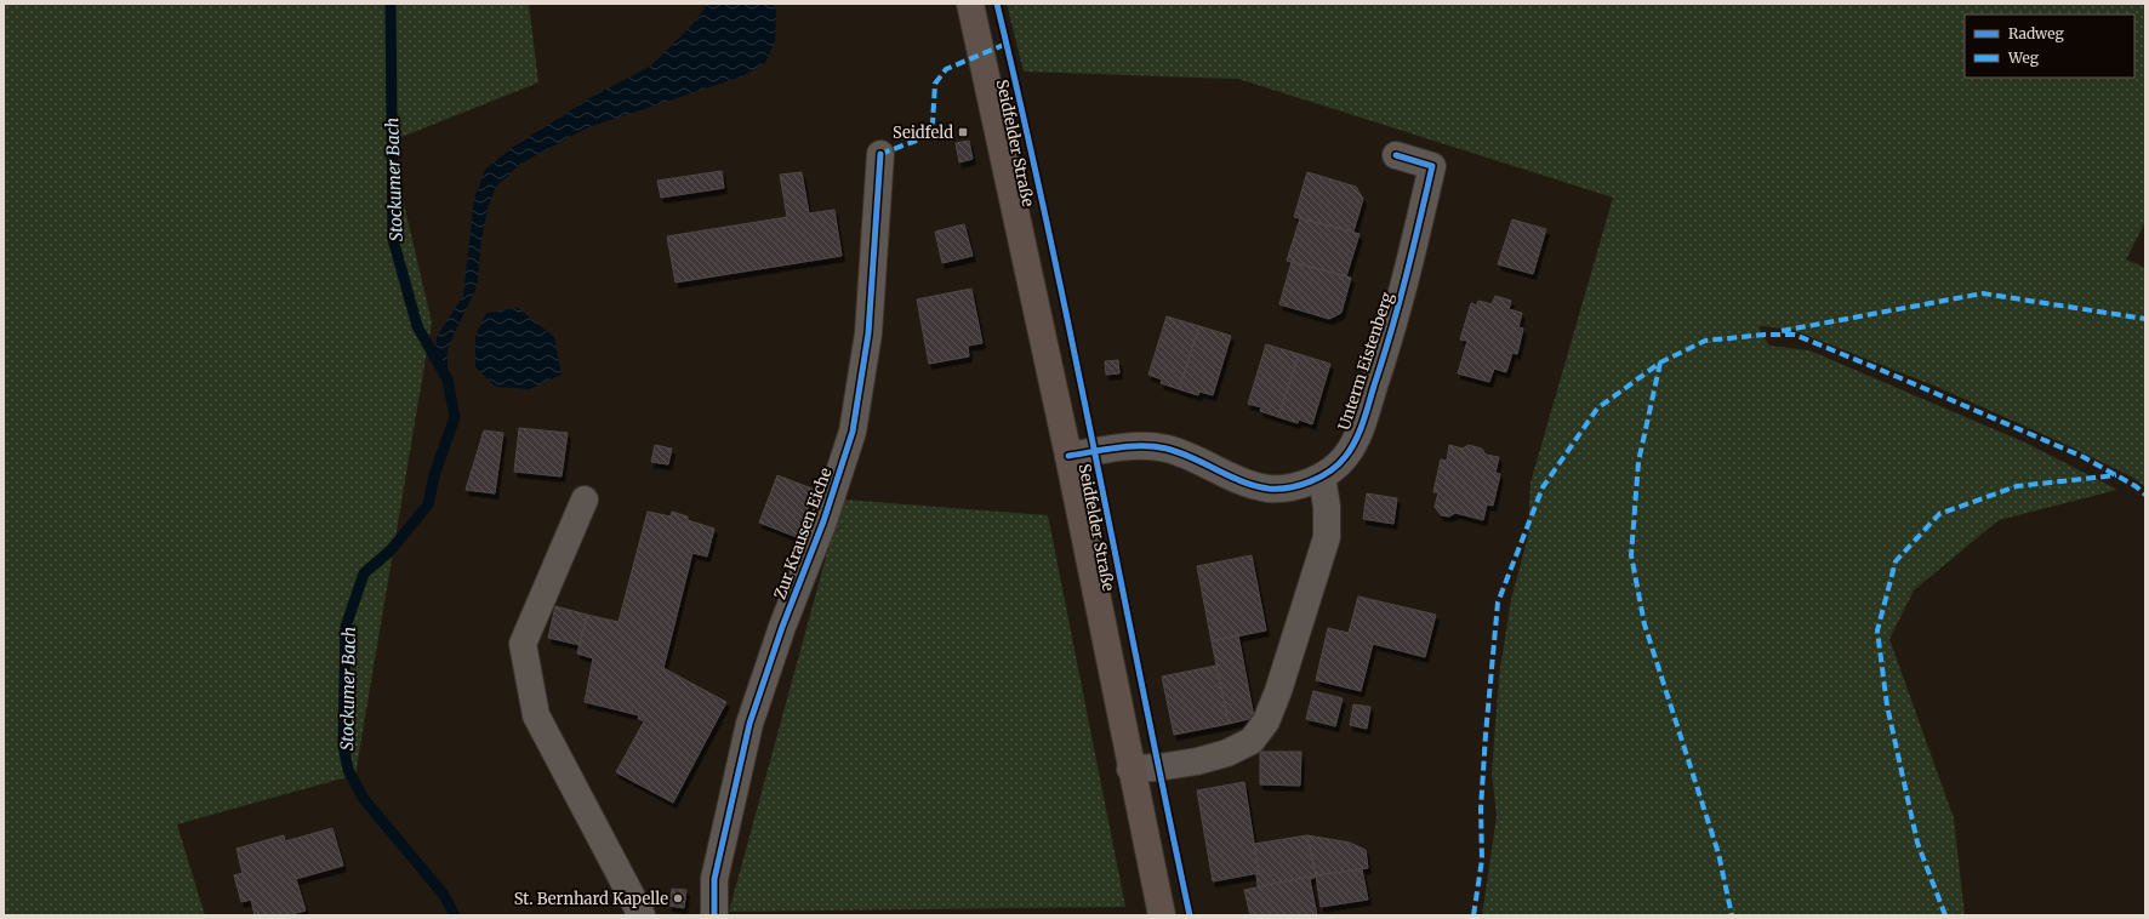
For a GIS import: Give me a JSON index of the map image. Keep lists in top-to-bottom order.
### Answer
{
  "streets": {
    "main road": ["Seidfelder Straße"],
    "street": ["Unterm Eistenberg", "Zur Krausen Eiche"]
  },
  "crossings": [
    ["Seidfelder Straße", "Unterm Eistenberg"]
  ],
  "water": ["Stockumer Bach"],
  "places": {
    "transit": ["Seidfeld"],
    "other": ["St. Bernhard Kapelle"]
  },
  "legend": ["Radweg", "Weg"]
}
